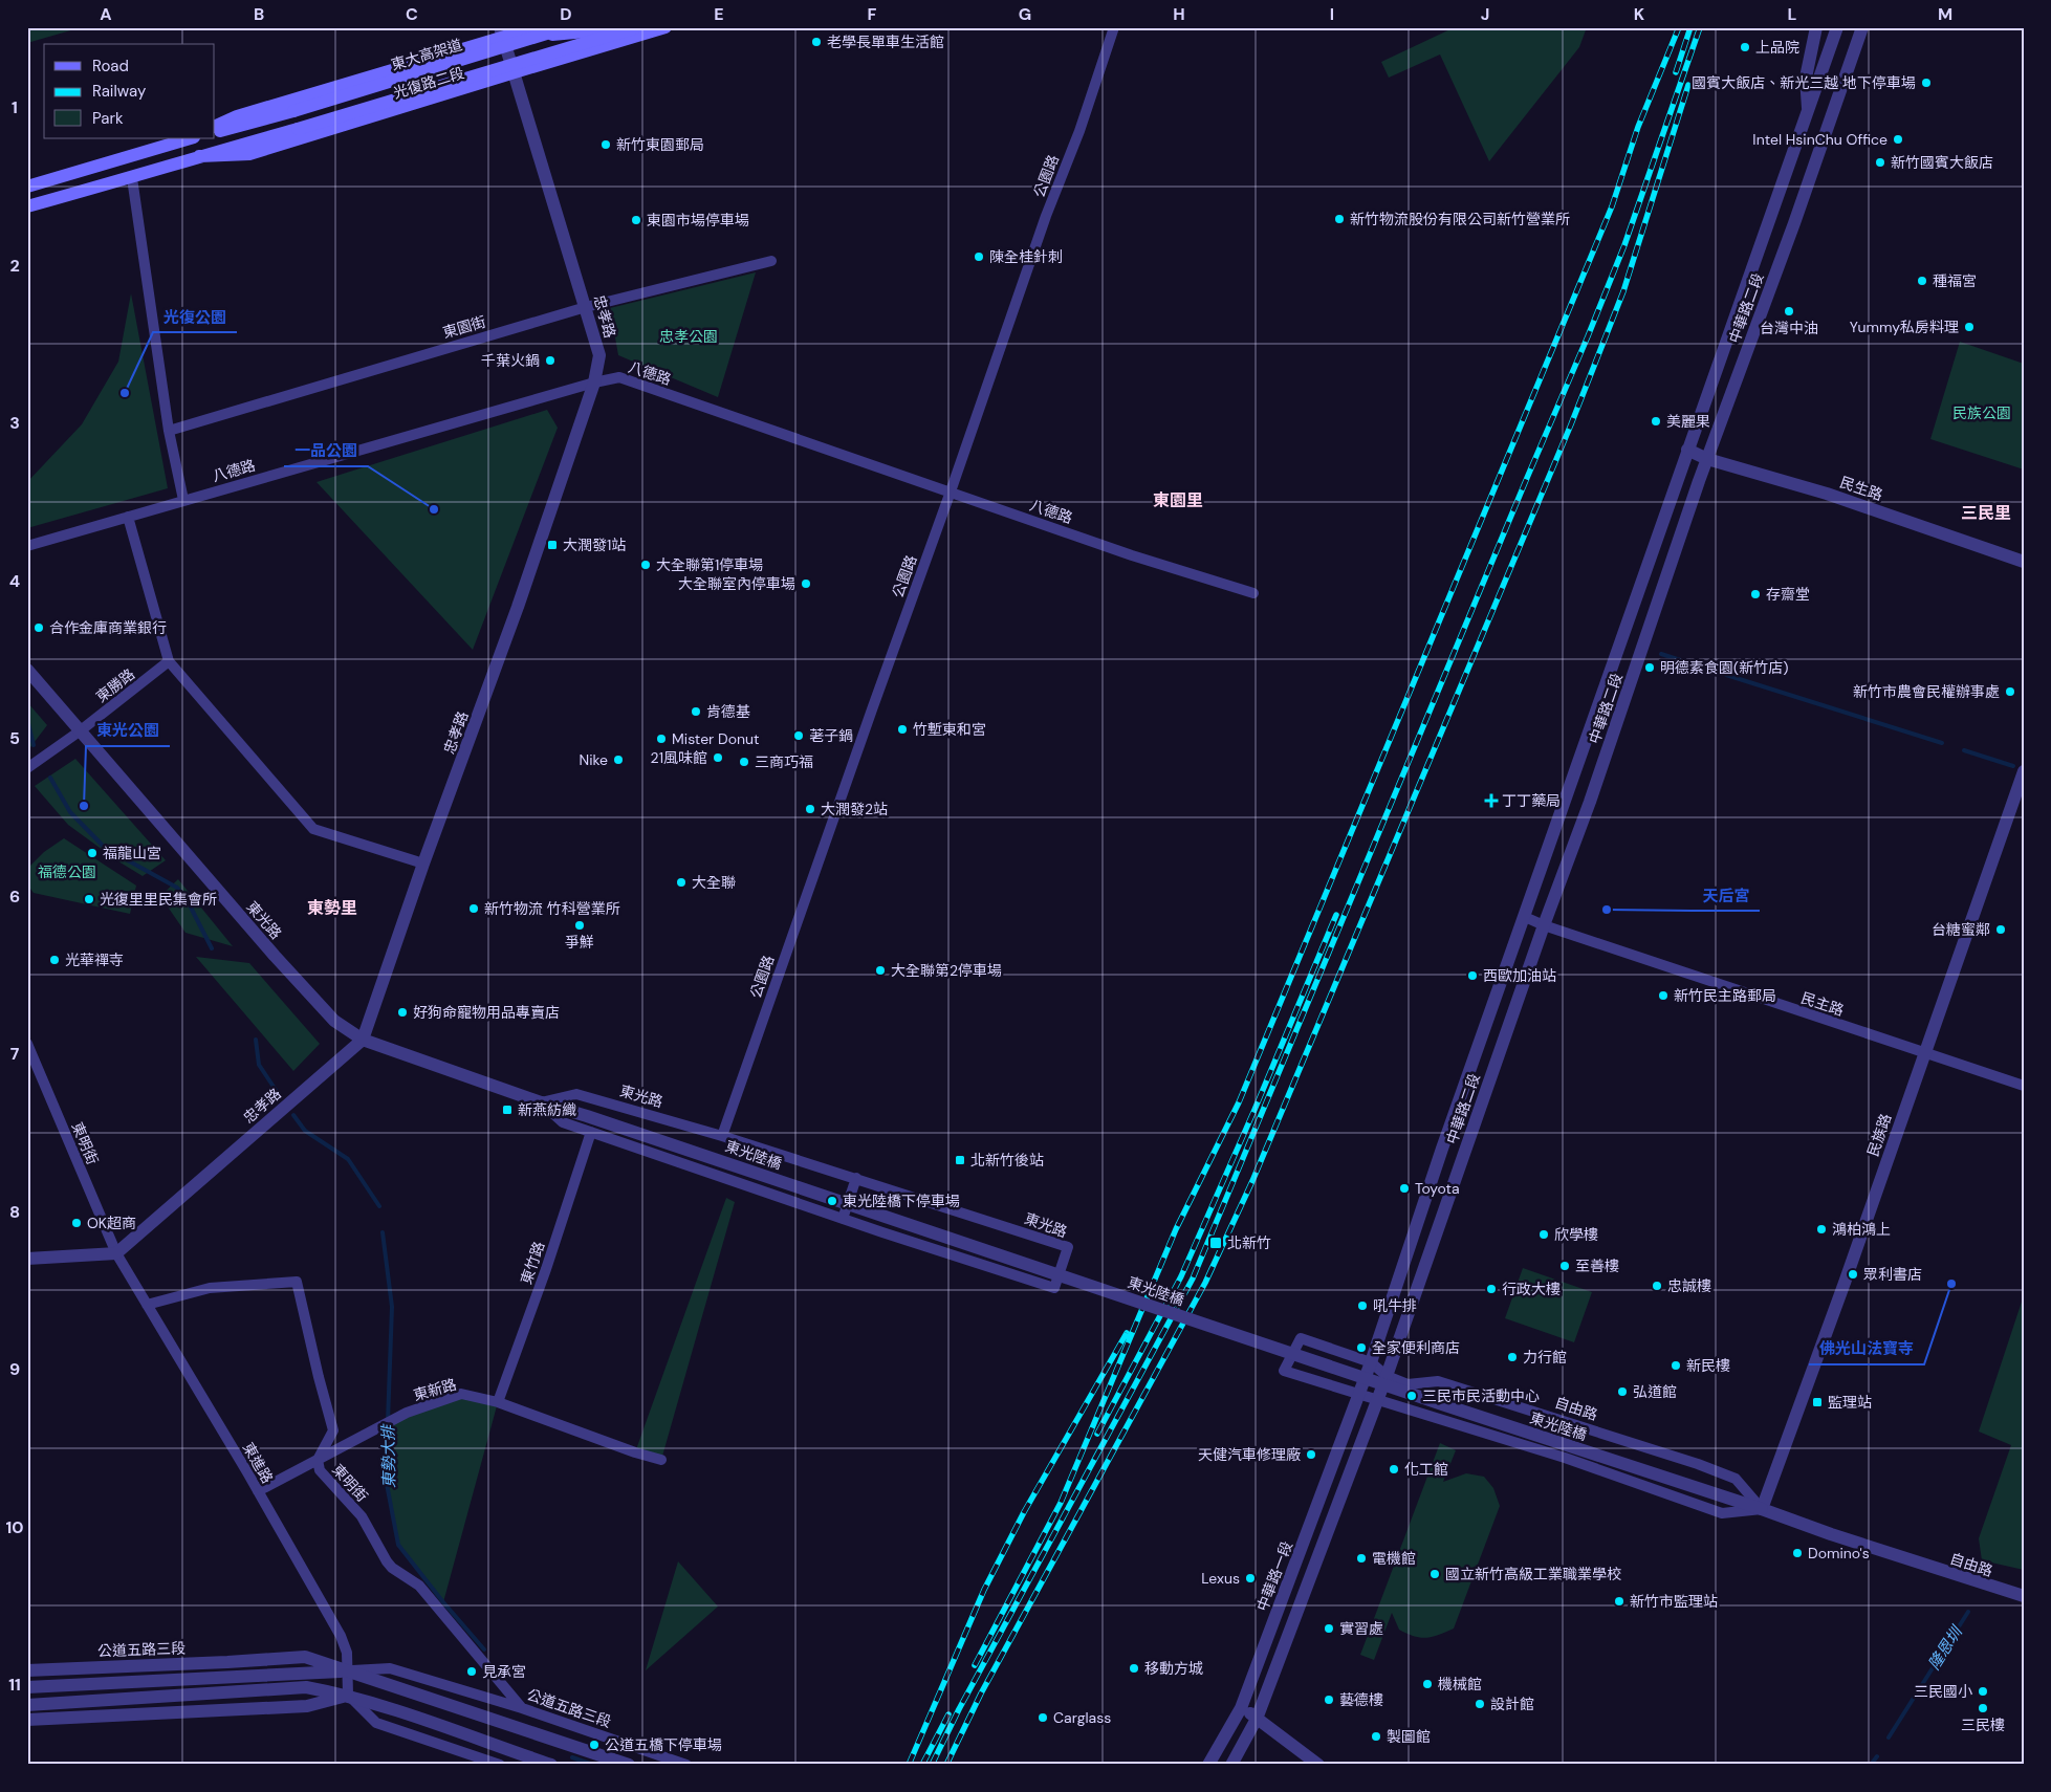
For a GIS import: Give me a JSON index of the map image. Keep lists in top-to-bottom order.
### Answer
{
  "streets": {
    "main road": ["東大高架道", "光復路二段"],
    "street": [
      "公園路",
      "中華路二段",
      "忠孝路",
      "東園街",
      "八德路",
      "民生路",
      "東勝路",
      "東光路",
      "民主路",
      "民族路",
      "東明街",
      "東光陸橋",
      "東竹路",
      "東新路",
      "自由路",
      "東進路",
      "中華路一段",
      "公道五路三段"
    ]
  },
  "crossings": [
    ["光復路二段", "忠孝路"],
    ["公園路", "八德路"],
    ["公園路", "東光路"],
    ["中華路二段", "民生路"],
    ["中華路二段", "民主路"],
    ["中華路二段", "自由路"],
    ["中華路二段", "中華路一段"],
    ["忠孝路", "東園街"],
    ["忠孝路", "八德路"],
    ["忠孝路", "東光路"],
    ["忠孝路", "東明街"],
    ["忠孝路", "東進路"],
    ["東勝路", "東光路"],
    ["東光路", "東光陸橋"],
    ["東光路", "東竹路"],
    ["民主路", "民族路"],
    ["民族路", "東光陸橋"],
    ["民族路", "自由路"],
    ["東明街", "東新路"],
    ["東明街", "東進路"],
    ["東明街", "公道五路三段"],
    ["東光陸橋", "自由路"],
    ["東竹路", "東新路"],
    ["東新路", "東進路"],
    ["自由路", "中華路一段"],
    ["東進路", "公道五路三段"]
  ],
  "districts": ["東園里", "三民里", "東勢里"],
  "water": ["東勢大排", "隆恩圳"],
  "parks": ["忠孝公園", "民族公園", "福德公園"],
  "places": {
    "other": [
      "老學長單車生活館",
      "上品院",
      "國賓大飯店、新光三越 地下停車場",
      "Intel HsinChu Office",
      "新竹東園郵局",
      "新竹國賓大飯店",
      "新竹物流股份有限公司新竹營業所",
      "東園市場停車場",
      "陳全桂針刺",
      "種福宮",
      "台灣中油",
      "Yummy私房料理",
      "千葉火鍋",
      "光復公園",
      "美麗果",
      "一品公園",
      "大全聯第1停車場",
      "大全聯室內停車場",
      "存齋堂",
      "合作金庫商業銀行",
      "明德素食園(新竹店)",
      "新竹市農會民權辦事處",
      "肯德基",
      "竹塹東和宮",
      "荖子鍋",
      "Mister Donut",
      "21風味館",
      "Nike",
      "三商巧福",
      "東光公園",
      "大潤發2站",
      "福龍山宮",
      "大全聯",
      "光復里里民集會所",
      "新竹物流 竹科營業所",
      "天后宮",
      "爭鮮",
      "台糖蜜鄰",
      "光華禪寺",
      "大全聯第2停車場",
      "西歐加油站",
      "新竹民主路郵局",
      "好狗命寵物用品專賣店",
      "Toyota",
      "東光陸橋下停車場",
      "OK超商",
      "鴻柏鴻上",
      "欣學樓",
      "至善樓",
      "眾利書店",
      "佛光山法寶寺",
      "忠誠樓",
      "行政大樓",
      "吼牛排",
      "全家便利商店",
      "力行館",
      "新民樓",
      "弘道館",
      "三民市民活動中心",
      "天健汽車修理廠",
      "化工館",
      "Domino's",
      "電機館",
      "國立新竹高級工業職業學校",
      "Lexus",
      "新竹市監理站",
      "實習處",
      "移動方城",
      "見承宮",
      "機械館",
      "三民國小",
      "藝德樓",
      "設計館",
      "三民樓",
      "Carglass",
      "製圖館",
      "公道五橋下停車場"
    ],
    "transit": [
      "大潤發1站",
      "新燕紡織",
      "北新竹後站",
      "北新竹",
      "監理站"
    ],
    "health": ["丁丁藥局"]
  },
  "legend": ["Road", "Railway", "Park"],
  "grid": {
    "columns": [
      "A",
      "B",
      "C",
      "D",
      "E",
      "F",
      "G",
      "H",
      "I",
      "J",
      "K",
      "L",
      "M"
    ],
    "rows": [
      "1",
      "2",
      "3",
      "4",
      "5",
      "6",
      "7",
      "8",
      "9",
      "10",
      "11"
    ]
  }
}
